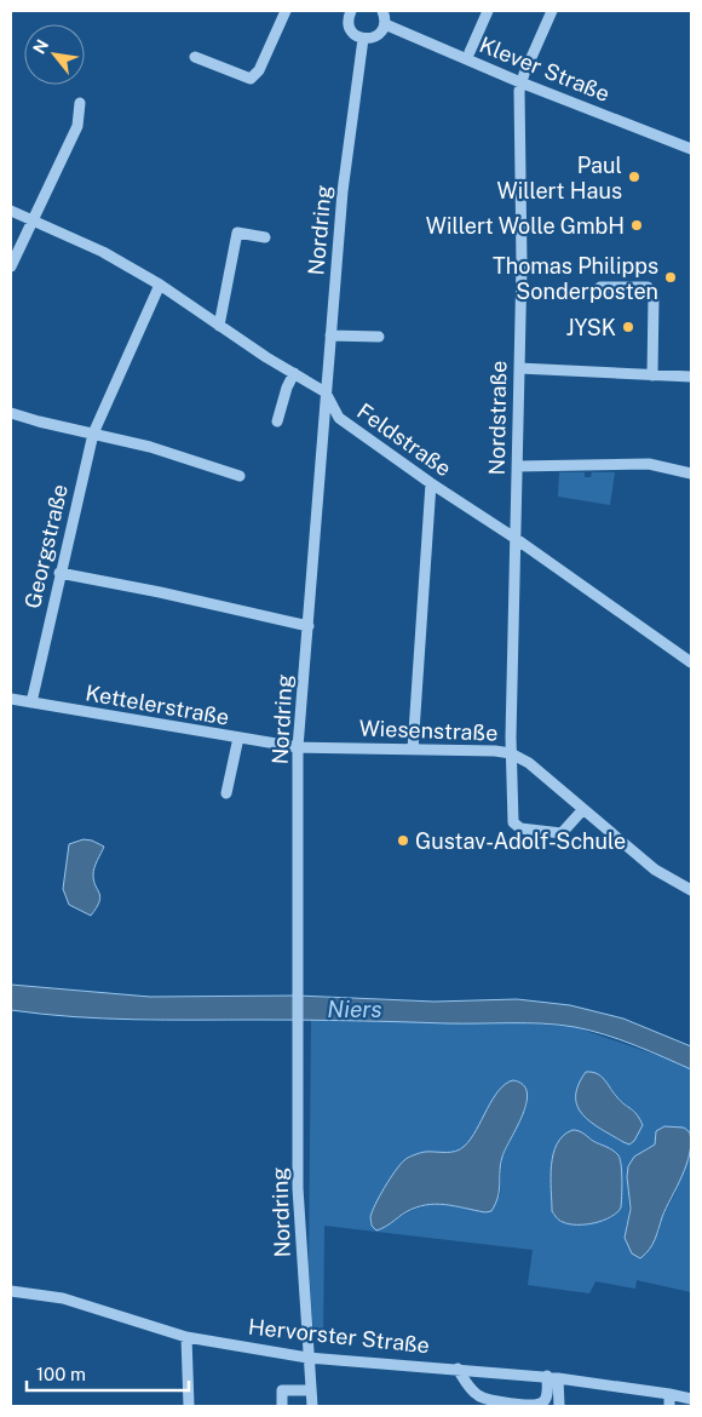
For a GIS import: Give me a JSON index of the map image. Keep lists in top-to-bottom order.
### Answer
{
  "streets": {
    "street": [
      "Klever Straße",
      "Nordring",
      "Nordstraße",
      "Feldstraße",
      "Georgstraße",
      "Kettelerstraße",
      "Wiesenstraße",
      "Hervorster Straße"
    ]
  },
  "crossings": [
    ["Klever Straße", "Nordstraße"],
    ["Nordring", "Feldstraße"],
    ["Nordring", "Kettelerstraße"],
    ["Nordring", "Wiesenstraße"],
    ["Nordring", "Hervorster Straße"],
    ["Nordstraße", "Feldstraße"],
    ["Nordstraße", "Wiesenstraße"],
    ["Georgstraße", "Kettelerstraße"],
    ["Kettelerstraße", "Wiesenstraße"]
  ],
  "water": ["Niers"],
  "places": [
    "Paul Willert Haus",
    "Willert Wolle GmbH",
    "Thomas Philipps Sonderposten",
    "JYSK",
    "Gustav-Adolf-Schule"
  ],
  "scale_bar": "100 m",
  "north": "top left"
}
